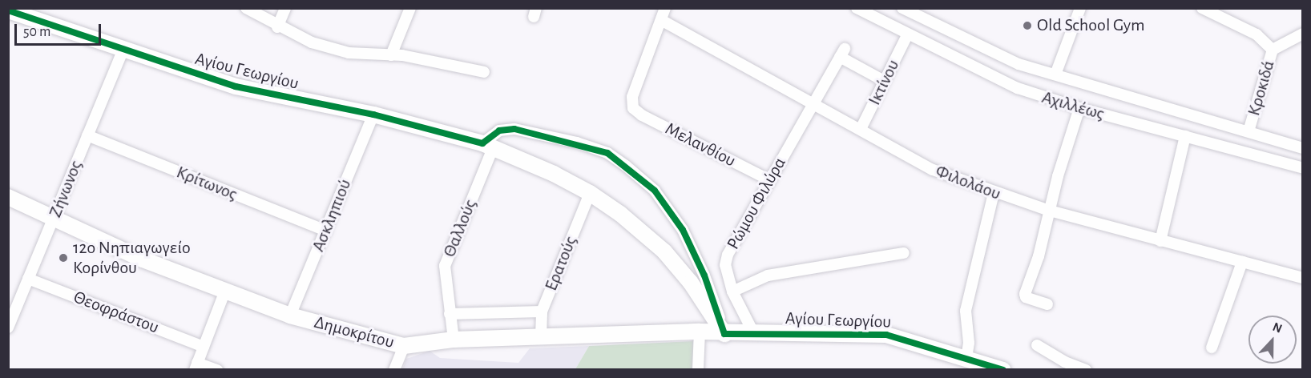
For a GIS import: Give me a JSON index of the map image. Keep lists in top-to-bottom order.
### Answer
{
  "streets": {
    "street": [
      "Αγίου Γεωργίου",
      "Ικτίνου",
      "Κροκιδά",
      "Αχιλλέως",
      "Μελανθίου",
      "Φιλολάου",
      "Κρίτωνος",
      "Ζήνωνος",
      "Ρώμου Φιλύρα",
      "Ασκληπιού",
      "Θαλλούς",
      "Ερατούς",
      "Θεοφράστου",
      "Δημοκρίτου"
    ]
  },
  "crossings": [
    ["Αγίου Γεωργίου", "Ζήνωνος"],
    ["Αγίου Γεωργίου", "Ρώμου Φιλύρα"],
    ["Αγίου Γεωργίου", "Ασκληπιού"],
    ["Αγίου Γεωργίου", "Θαλλούς"],
    ["Αγίου Γεωργίου", "Ερατούς"],
    ["Αγίου Γεωργίου", "Δημοκρίτου"],
    ["Ικτίνου", "Αχιλλέως"],
    ["Ικτίνου", "Φιλολάου"],
    ["Ικτίνου", "Ρώμου Φιλύρα"],
    ["Κροκιδά", "Αχιλλέως"],
    ["Μελανθίου", "Φιλολάου"],
    ["Μελανθίου", "Ρώμου Φιλύρα"],
    ["Φιλολάου", "Ρώμου Φιλύρα"],
    ["Κρίτωνος", "Ζήνωνος"],
    ["Κρίτωνος", "Ασκληπιού"],
    ["Ζήνωνος", "Θεοφράστου"],
    ["Ζήνωνος", "Δημοκρίτου"],
    ["Ασκληπιού", "Δημοκρίτου"],
    ["Θαλλούς", "Δημοκρίτου"],
    ["Ερατούς", "Δημοκρίτου"]
  ],
  "places": ["Old School Gym", "12ο Νηπιαγωγείο Κορίνθου"],
  "scale_bar": "50 m",
  "north": "top"
}
